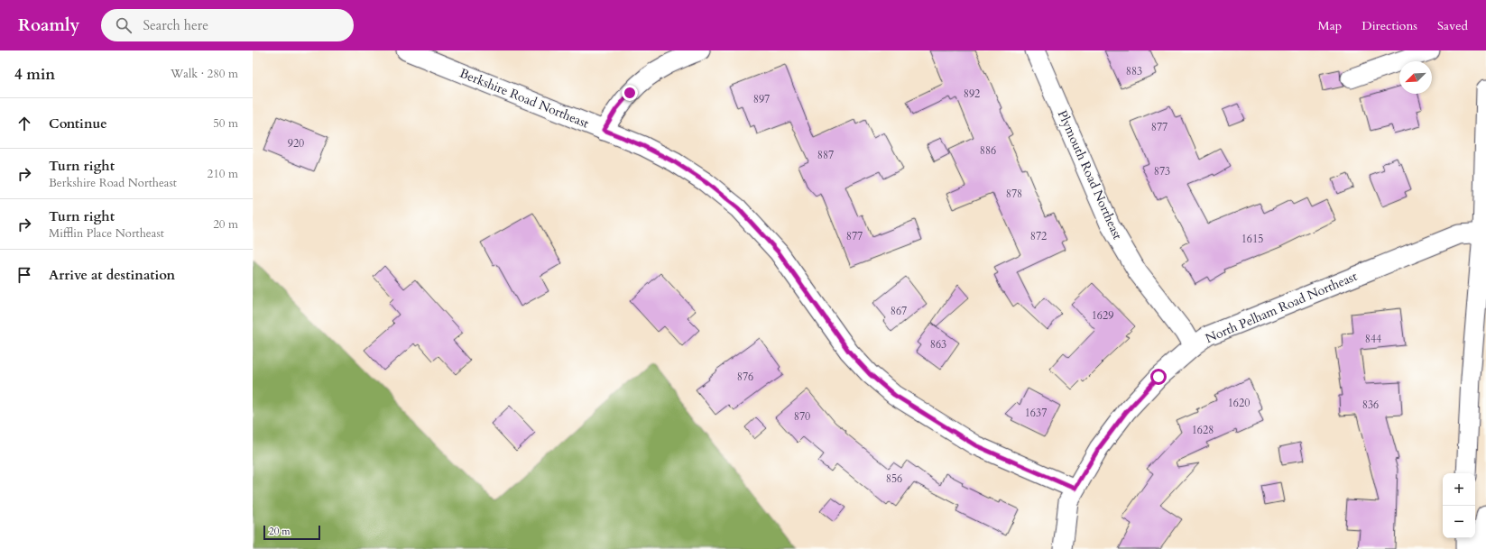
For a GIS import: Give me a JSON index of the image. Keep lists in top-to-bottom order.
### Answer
{
  "streets": {
    "street": ["Berkshire Road Northeast", "Plymouth Road Northeast", "North Pelham Road Northeast"]
  },
  "crossings": [
    ["Berkshire Road Northeast", "North Pelham Road Northeast"],
    ["Plymouth Road Northeast", "North Pelham Road Northeast"]
  ],
  "house_numbers": [
    "883",
    "892",
    "897",
    "877",
    "920",
    "886",
    "887",
    "873",
    "878",
    "877",
    "872",
    "1615",
    "867",
    "1629",
    "844",
    "863",
    "876",
    "1620",
    "836",
    "1637",
    "870",
    "1628",
    "856"
  ],
  "scale_bar": "20 m",
  "north": "bottom left",
  "page": {
    "header": "Roamly",
    "search": "Search here",
    "nav": ["Map", "Directions", "Saved"],
    "heading": ["4 min", "Walk · 280 m"],
    "list": [
      ["Continue", "50 m"],
      ["Turn right", "Berkshire Road Northeast", "210 m"],
      ["Turn right", "Mifflin Place Northeast", "20 m"],
      "Arrive at destination"
    ],
    "map_buttons": ["+", "−"],
    "scale": "20 m"
  }
}
